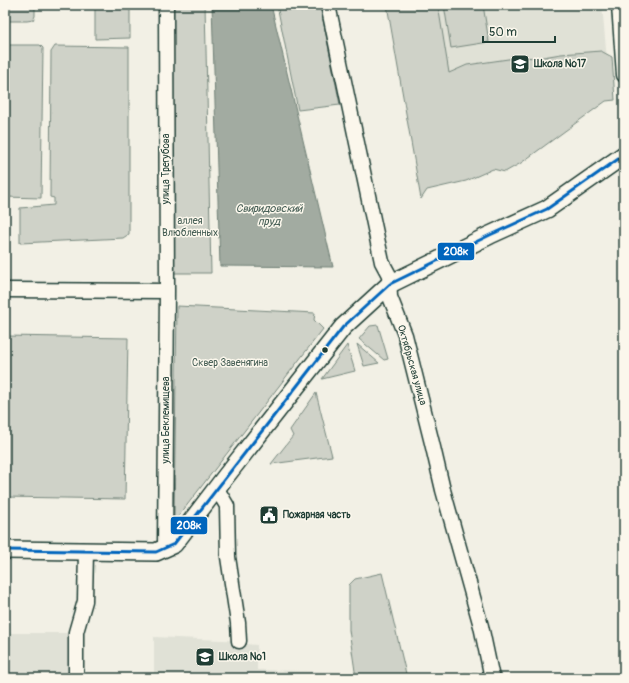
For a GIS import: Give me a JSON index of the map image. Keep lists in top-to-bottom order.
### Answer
{
  "streets": {
    "street": ["улица Трегубова", "Октябрьская улица", "улица Беклемищева"]
  },
  "crossings": [
    ["улица Трегубова", "улица Беклемищева"]
  ],
  "water": ["Свиридовский пруд"],
  "parks": ["аллея Влюбленных", "Сквер Завенягина"],
  "places": {
    "school or university": ["Школа №17", "Школа №1"],
    "public building": ["Пожарная часть"]
  },
  "lines": ["transit line 208к"],
  "scale_bar": "50 m"
}
